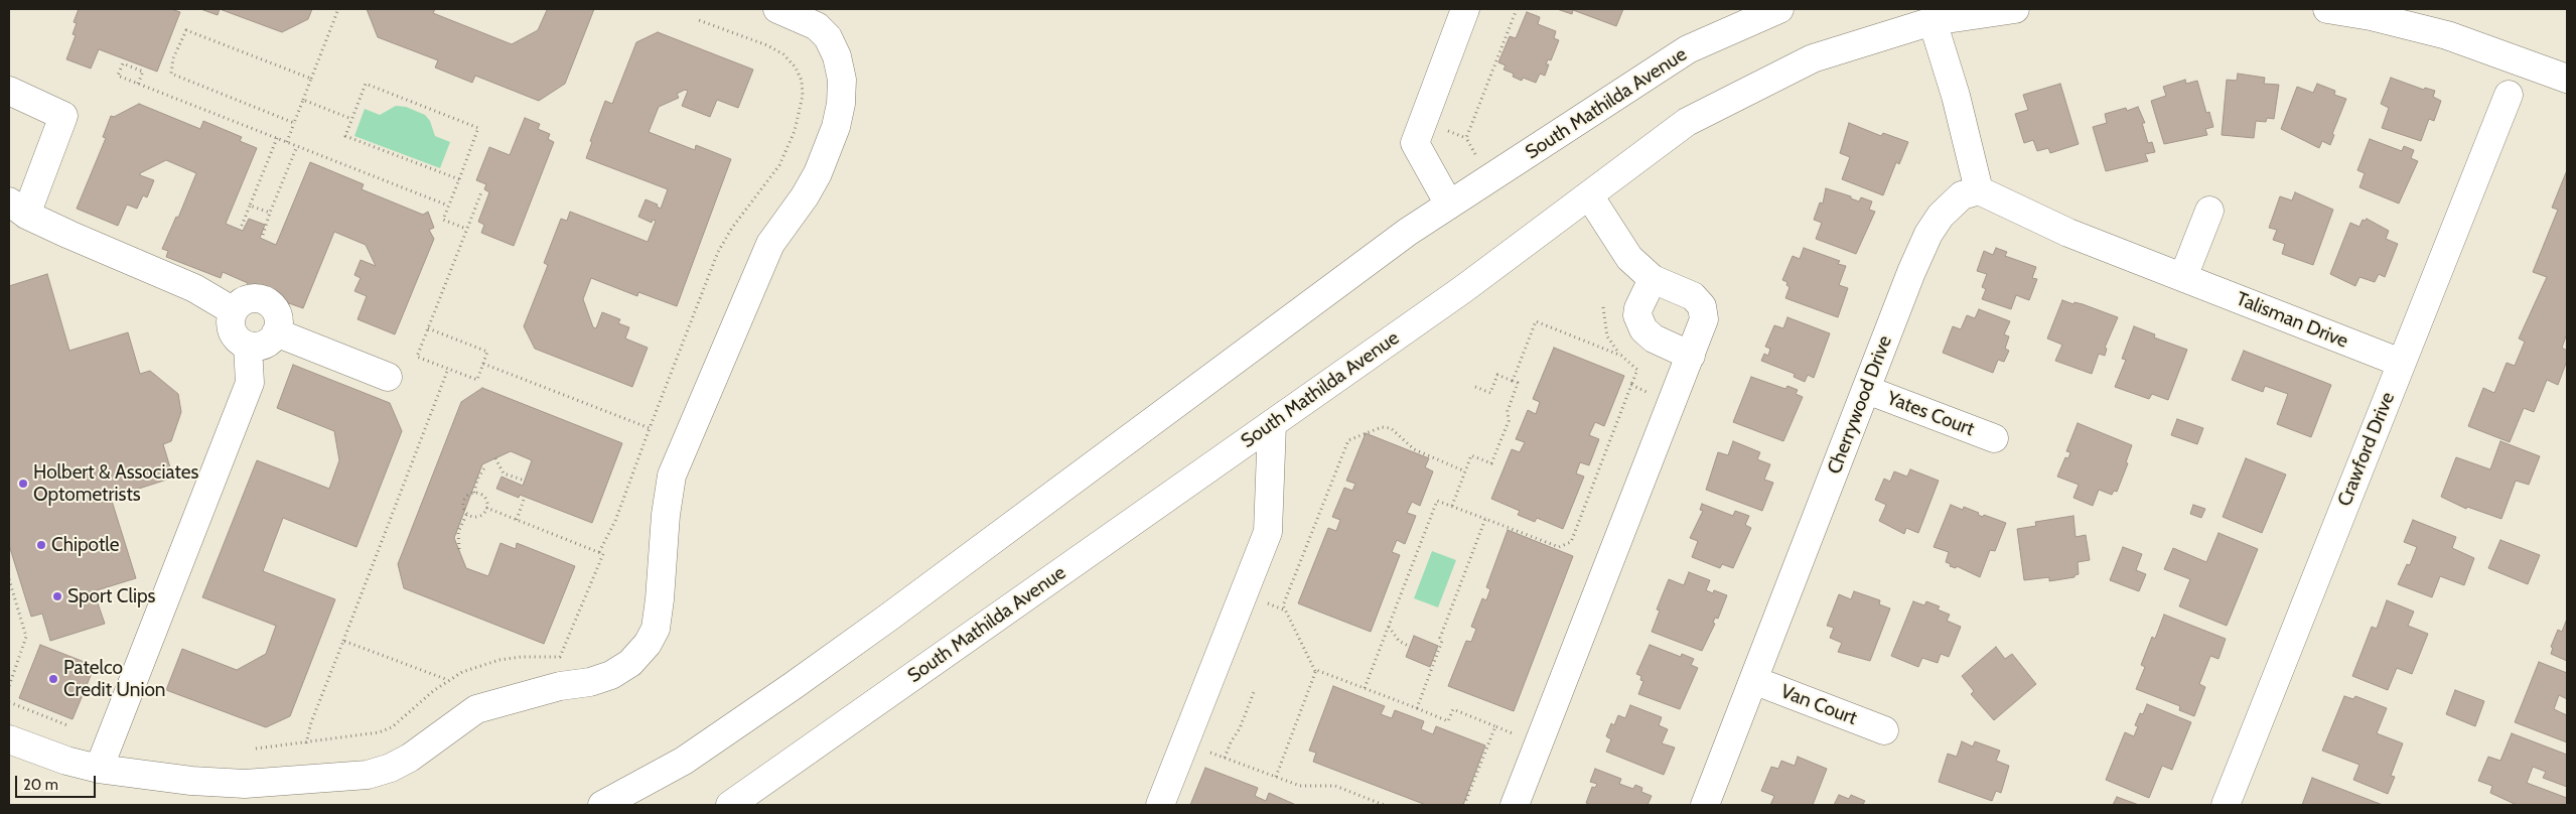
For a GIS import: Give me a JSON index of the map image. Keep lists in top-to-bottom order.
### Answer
{
  "streets": {
    "street": [
      "South Mathilda Avenue",
      "Talisman Drive",
      "Cherrywood Drive",
      "Yates Court",
      "Crawford Drive",
      "Van Court"
    ]
  },
  "crossings": [
    ["Talisman Drive", "Cherrywood Drive"],
    ["Talisman Drive", "Crawford Drive"],
    ["Cherrywood Drive", "Yates Court"],
    ["Cherrywood Drive", "Van Court"]
  ],
  "places": [
    "Holbert & Associates Optometrists",
    "Chipotle",
    "Sport Clips",
    "Patelco Credit Union"
  ],
  "scale_bar": "20 m"
}
